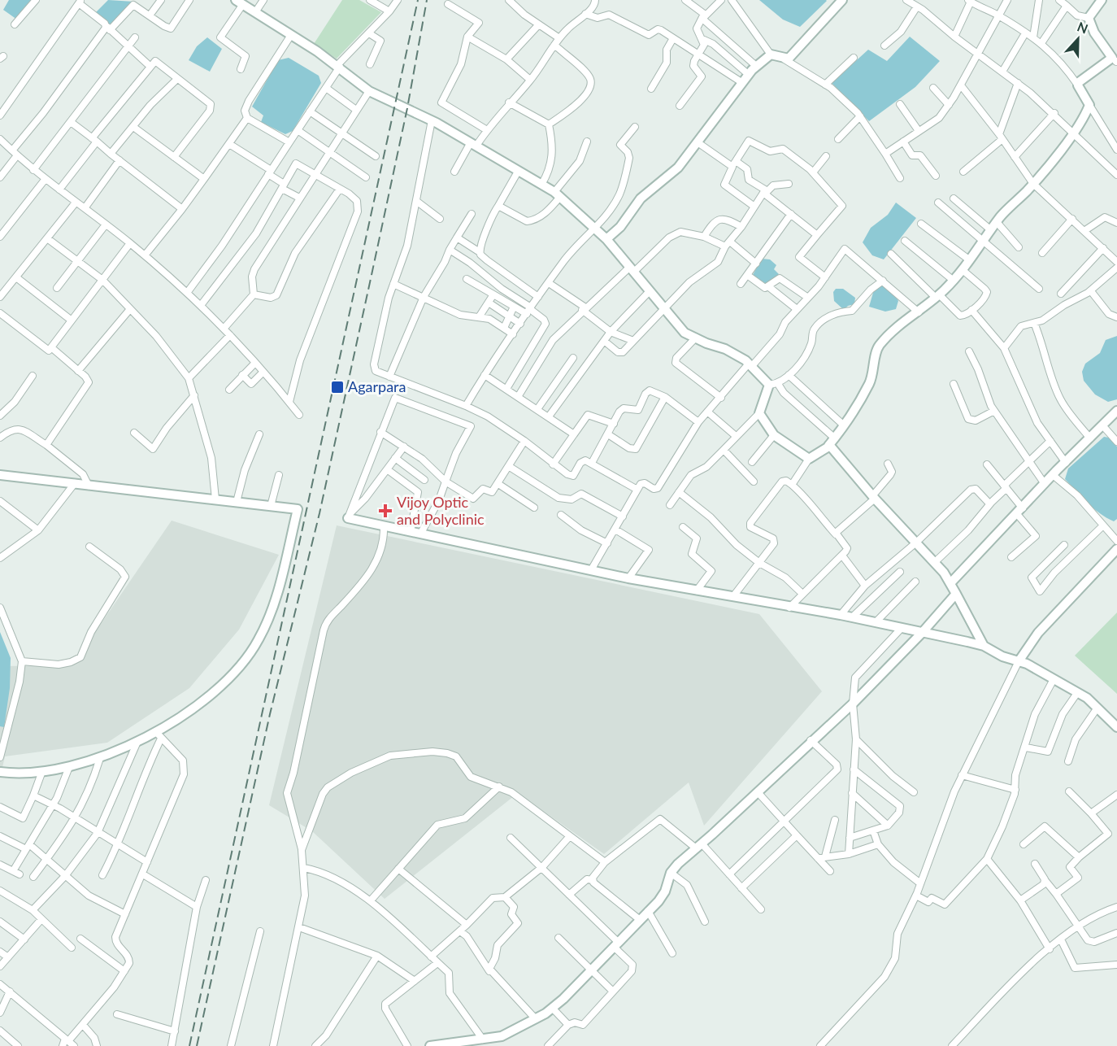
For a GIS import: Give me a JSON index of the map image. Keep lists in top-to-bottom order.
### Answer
{
  "places": {
    "transit": ["Agarpara"],
    "health": ["Vijoy Optic and Polyclinic"]
  },
  "north": "top"
}
